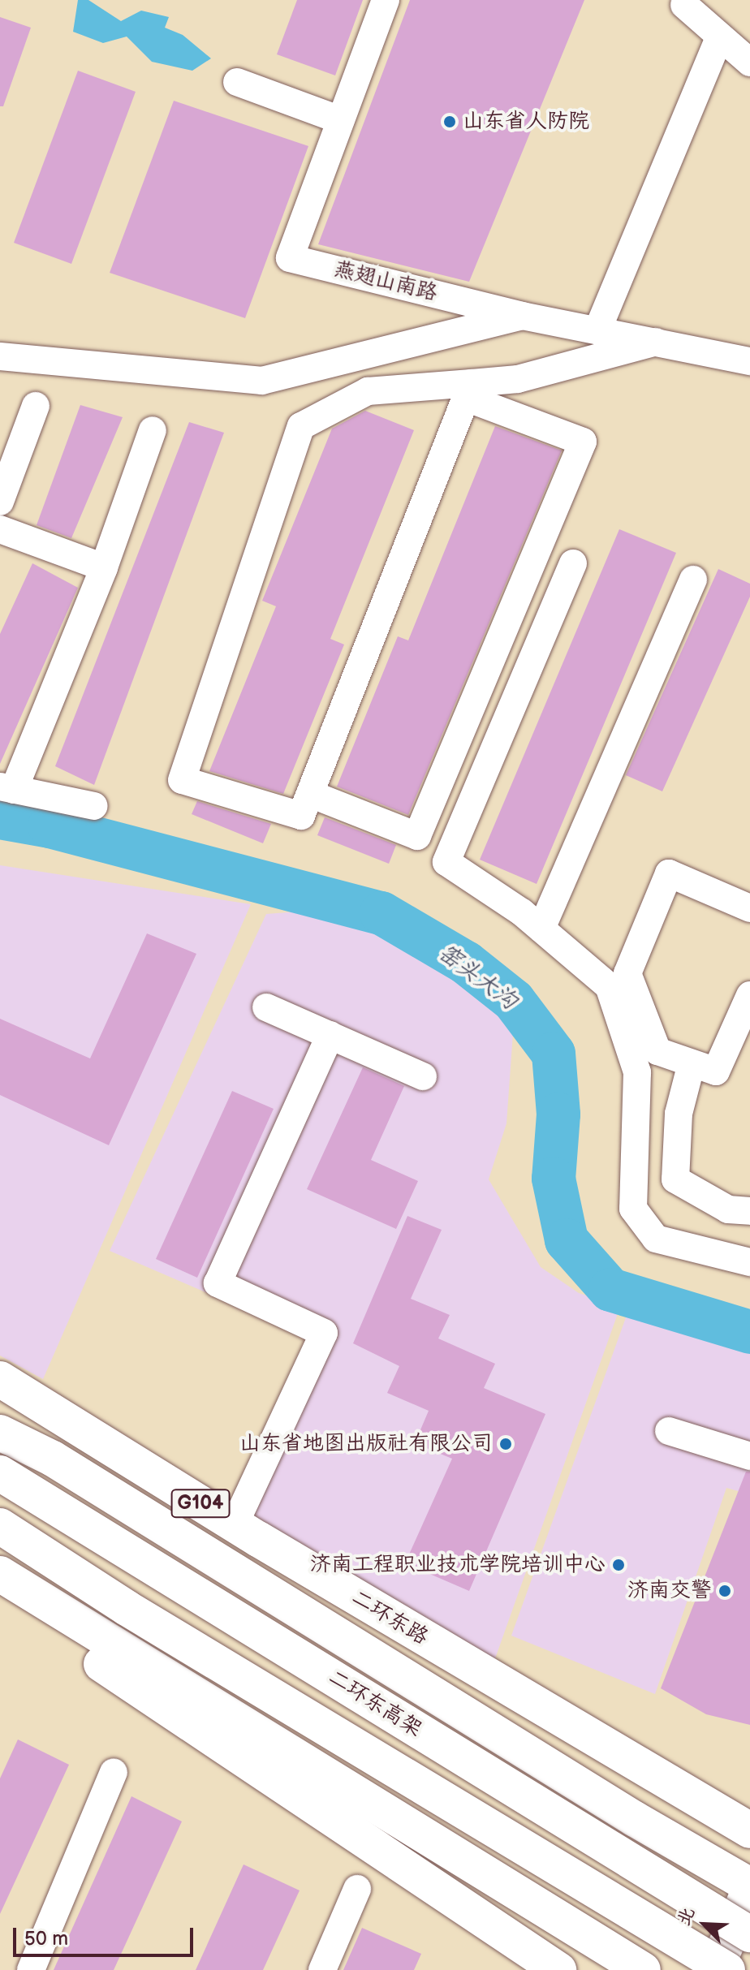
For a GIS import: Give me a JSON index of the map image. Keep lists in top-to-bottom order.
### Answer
{
  "streets": {
    "main road": ["G104", "二环东路", "二环东高架"],
    "street": ["燕翅山南路"]
  },
  "water": ["窑头大沟"],
  "places": [
    "山东省人防院",
    "山东省地图出版社有限公司",
    "济南工程职业技术学院培训中心",
    "济南交警"
  ],
  "scale_bar": "50 m",
  "north": "top left"
}
